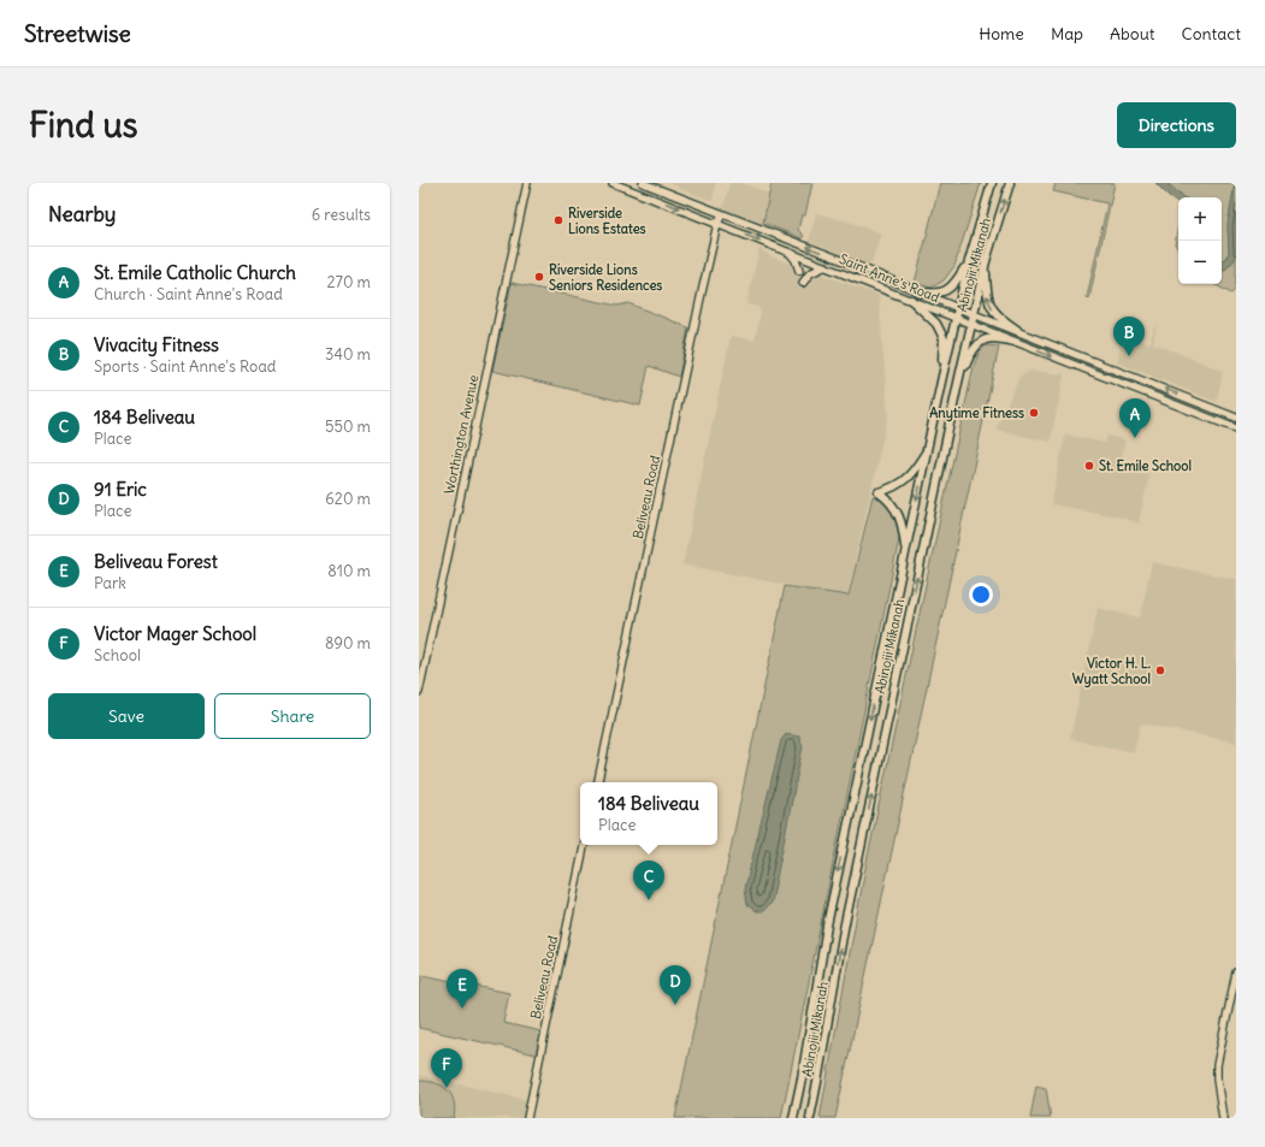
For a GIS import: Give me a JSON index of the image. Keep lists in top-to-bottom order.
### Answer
{
  "streets": {
    "main road": ["Abinojii Mikanah"],
    "street": ["Saint Anne's Road", "Worthington Avenue", "Beliveau Road"]
  },
  "crossings": [
    ["Abinojii Mikanah", "Saint Anne's Road"],
    ["Saint Anne's Road", "Beliveau Road"]
  ],
  "places": [
    "Riverside Lions Estates",
    "Riverside Lions Seniors Residences",
    "Anytime Fitness",
    "St. Emile School",
    "Victor H. L. Wyatt School"
  ],
  "page": {
    "header": "Streetwise",
    "nav": [
      "Home",
      "Map",
      "About",
      "Contact"
    ],
    "buttons": [
      "Directions",
      ["Save", "Share"]
    ],
    "title": "Find us",
    "heading": ["Nearby", "6 results"],
    "map_buttons": ["+", "−"],
    "list": [
      {
        "mark": "A",
        "name": "St. Emile Catholic Church",
        "note": "Church · Saint Anne's Road",
        "value": "270 m"
      },
      {
        "mark": "B",
        "name": "Vivacity Fitness",
        "note": "Sports · Saint Anne's Road",
        "value": "340 m"
      },
      {
        "mark": "C",
        "name": "184 Beliveau",
        "note": "Place",
        "value": "550 m"
      },
      {
        "mark": "D",
        "name": "91 Eric",
        "note": "Place",
        "value": "620 m"
      },
      {
        "mark": "E",
        "name": "Beliveau Forest",
        "note": "Park",
        "value": "810 m"
      },
      {
        "mark": "F",
        "name": "Victor Mager School",
        "note": "School",
        "value": "890 m"
      }
    ],
    "pins": [
      "B",
      "A",
      "C",
      "D",
      "E",
      "F"
    ],
    "popup": ["184 Beliveau", "Place"]
  }
}
